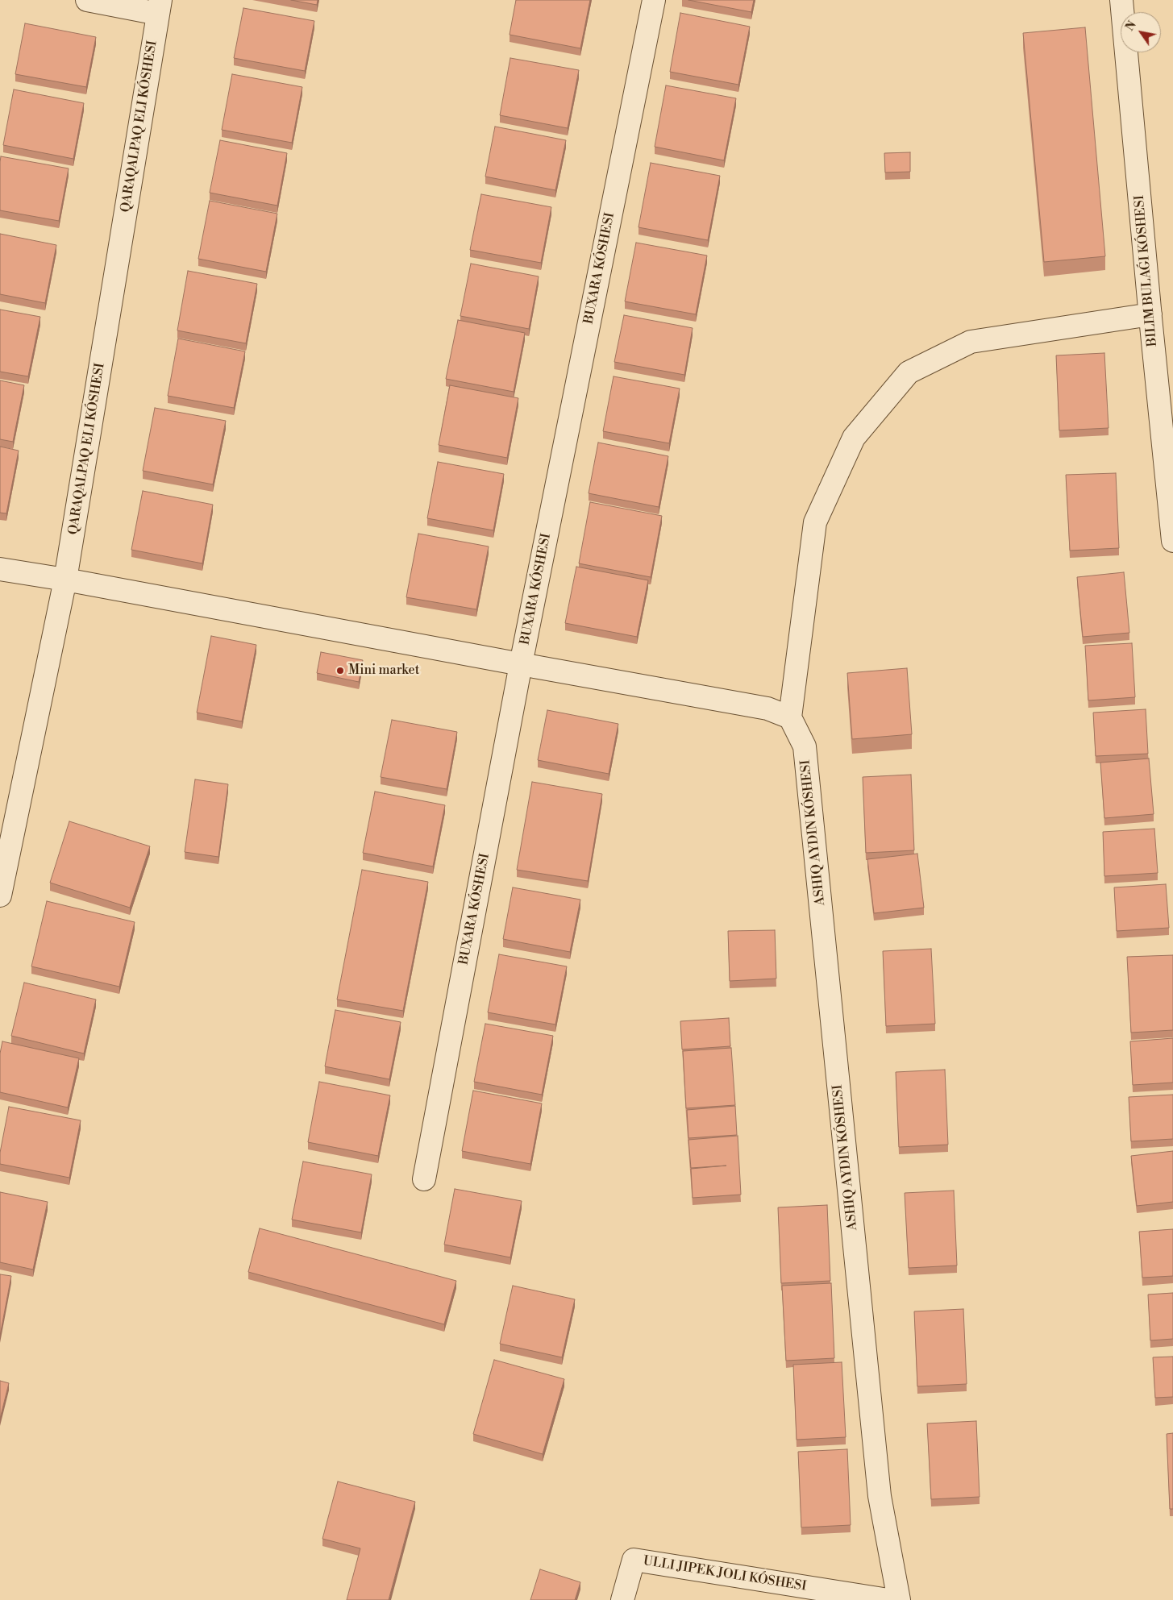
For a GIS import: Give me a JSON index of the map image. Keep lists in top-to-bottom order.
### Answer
{
  "streets": {
    "street": ["QARAQALPAQ ELI KÓSHESI", "BUXARA KÓSHESI"]
  },
  "places": ["Mini market"],
  "north": "top left"
}
